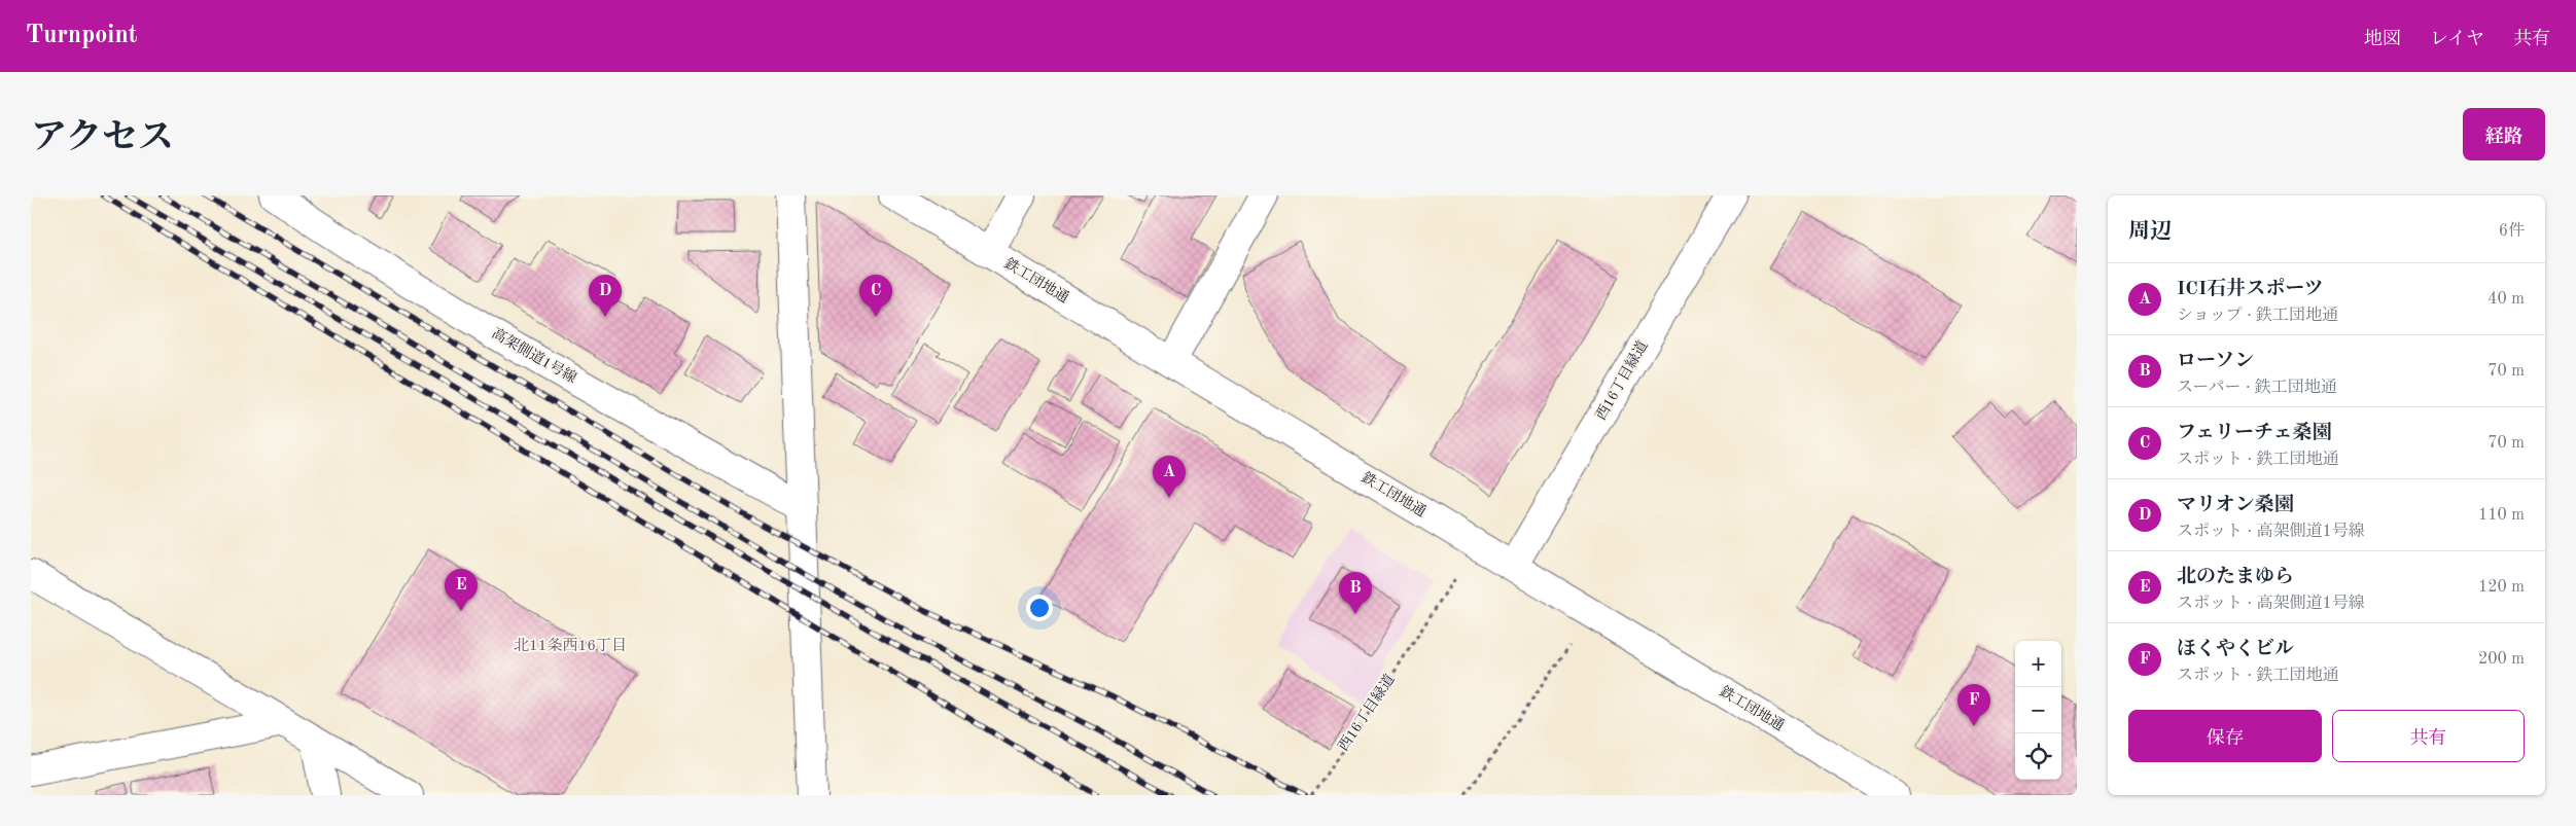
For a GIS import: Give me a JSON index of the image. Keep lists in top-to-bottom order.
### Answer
{
  "streets": {
    "street": ["鉄工団地通", "高架側道1号線", "西16丁目緑道"]
  },
  "crossings": [
    ["鉄工団地通", "西16丁目緑道"]
  ],
  "districts": ["北11条西16丁目"],
  "page": {
    "header": "Turnpoint",
    "nav": ["地図", "レイヤ", "共有"],
    "title": "アクセス",
    "buttons": [
      "経路",
      ["保存", "共有"]
    ],
    "heading": ["周辺", "6件"],
    "list": [
      {
        "mark": "A",
        "name": "ICI石井スポーツ",
        "note": "ショップ · 鉄工団地通",
        "value": "40 m"
      },
      {
        "mark": "B",
        "name": "ローソン",
        "note": "スーパー · 鉄工団地通",
        "value": "70 m"
      },
      {
        "mark": "C",
        "name": "フェリーチェ桑園",
        "note": "スポット · 鉄工団地通",
        "value": "70 m"
      },
      {
        "mark": "D",
        "name": "マリオン桑園",
        "note": "スポット · 高架側道1号線",
        "value": "110 m"
      },
      {
        "mark": "E",
        "name": "北のたまゆら",
        "note": "スポット · 高架側道1号線",
        "value": "120 m"
      },
      {
        "mark": "F",
        "name": "ほくやくビル",
        "note": "スポット · 鉄工団地通",
        "value": "200 m"
      }
    ],
    "pins": [
      "C",
      "D",
      "A",
      "E",
      "B",
      "F"
    ],
    "map_buttons": ["+", "−"]
  }
}
